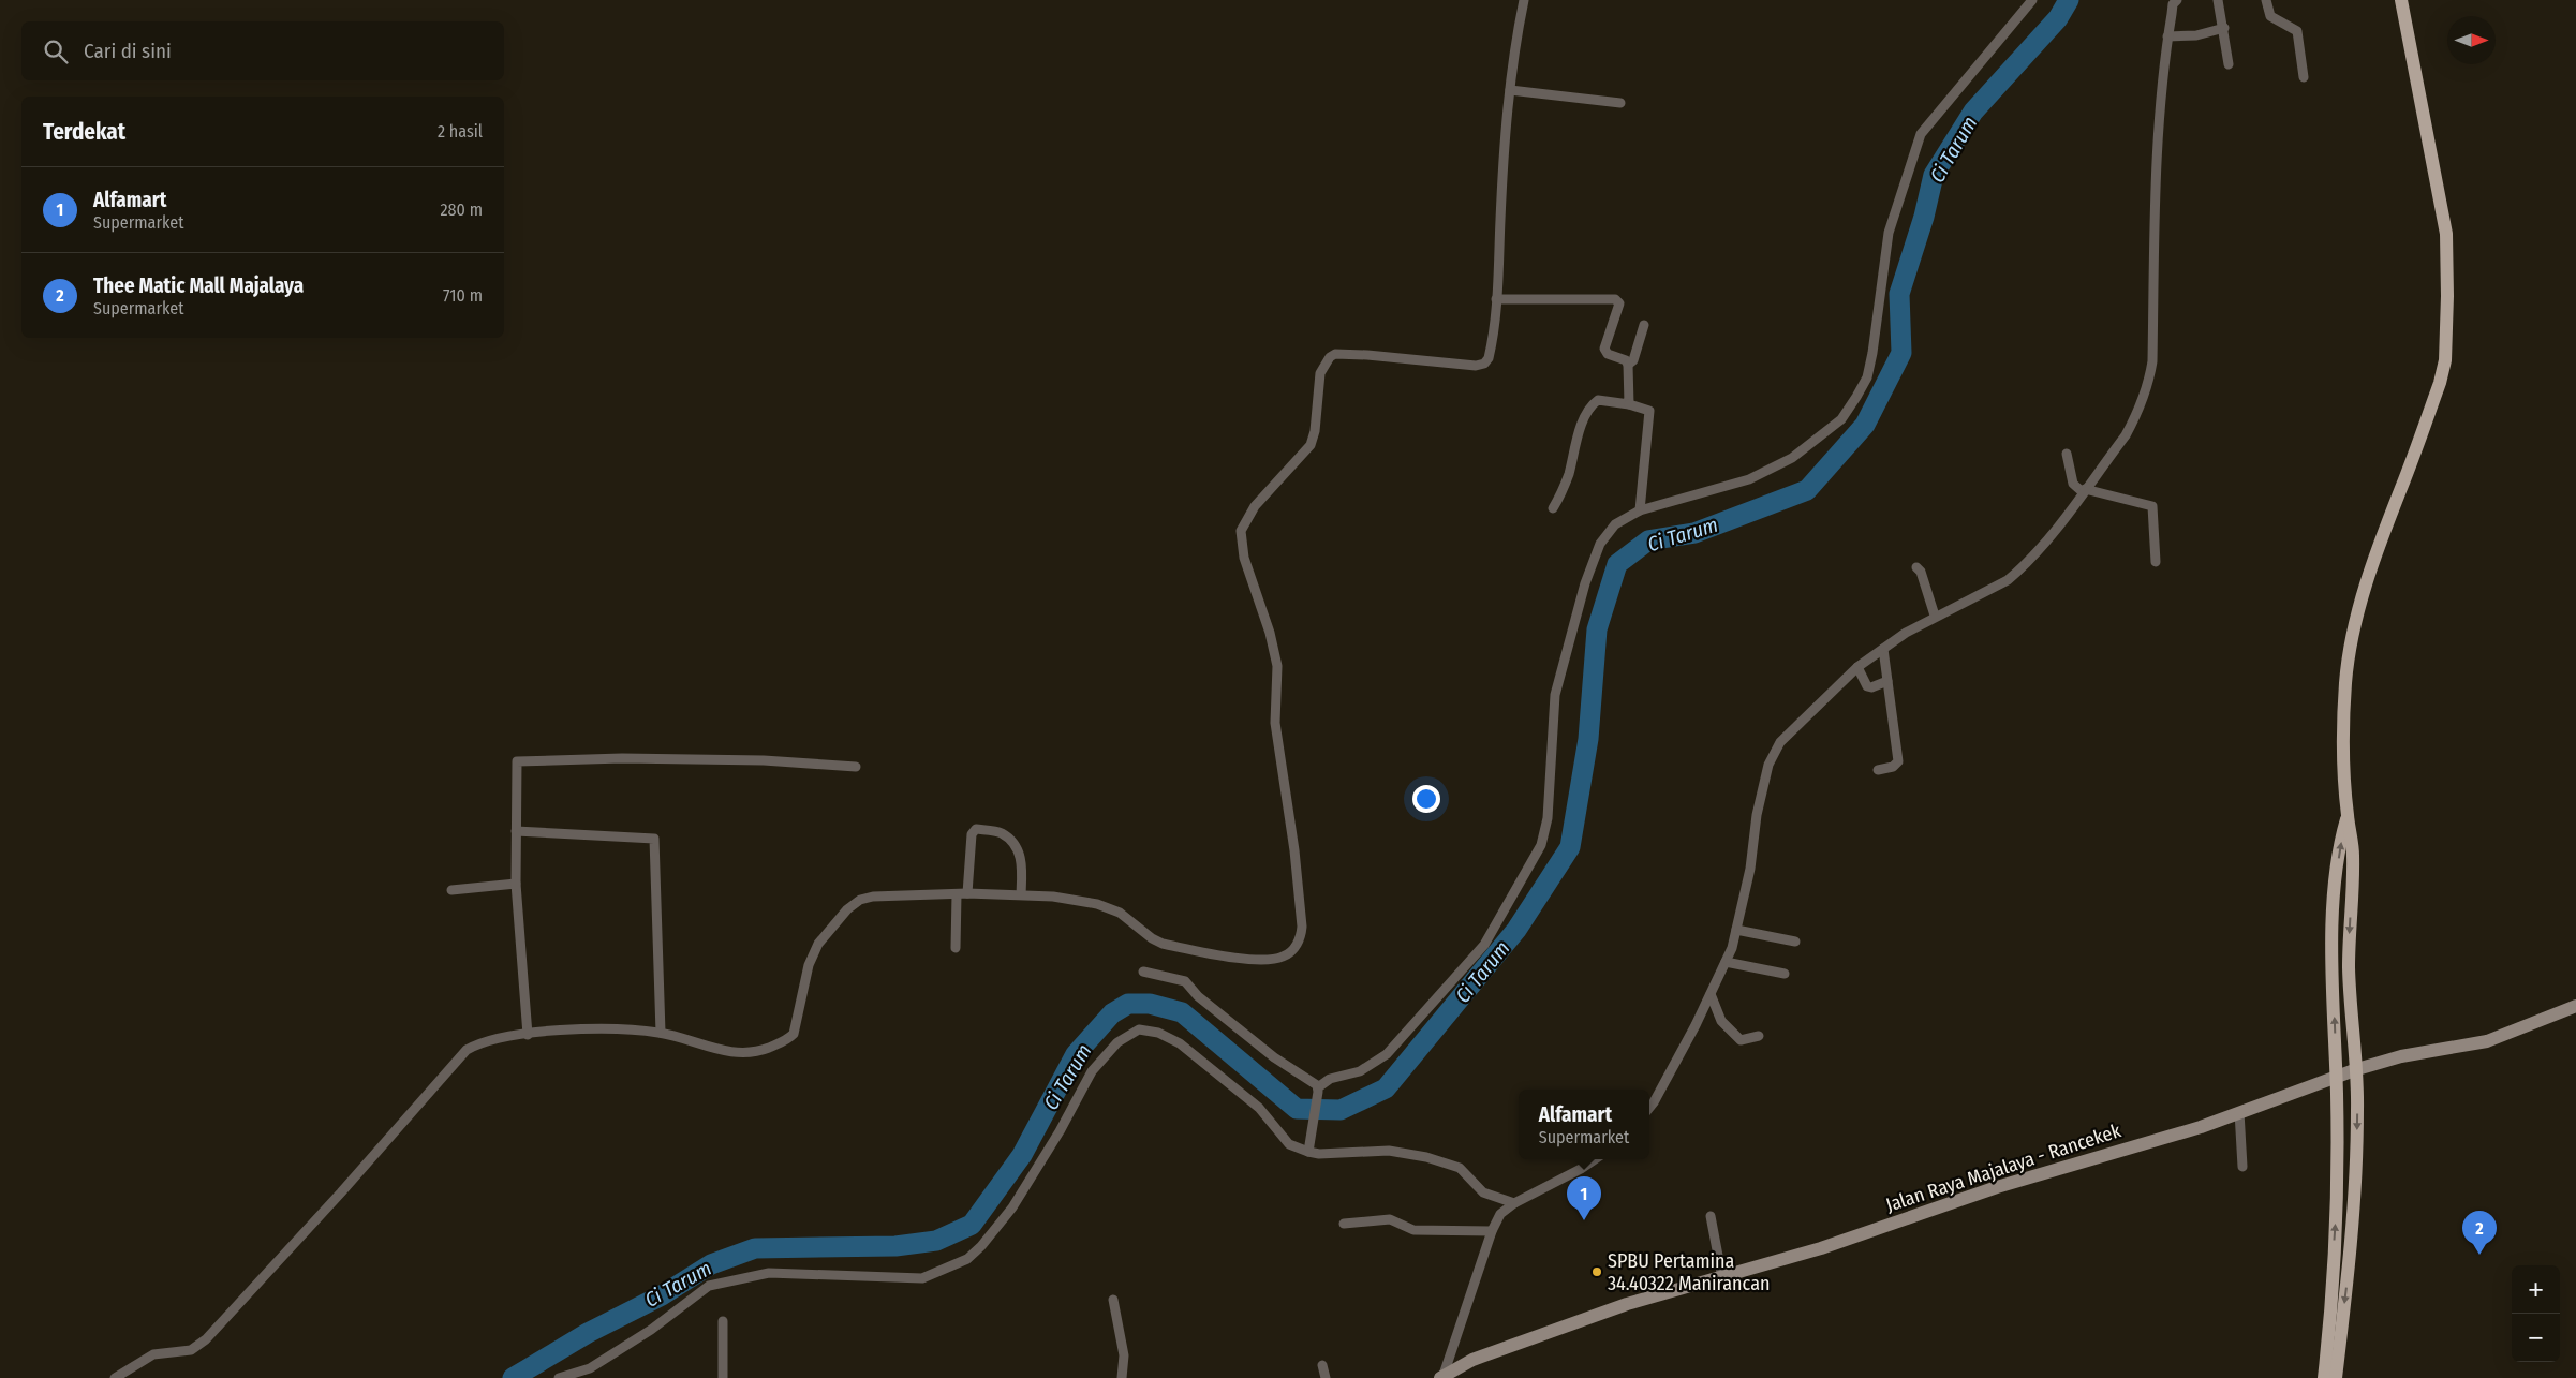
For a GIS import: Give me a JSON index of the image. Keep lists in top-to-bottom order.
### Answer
{
  "streets": {
    "main road": ["Jalan Raya Majalaya - Rancekek"]
  },
  "water": ["Ci Tarum"],
  "places": ["SPBU Pertamina 34.40322 Manirancan"],
  "north": "right",
  "page": {
    "search": "Cari di sini",
    "heading": ["Terdekat", "2 hasil"],
    "list": [
      {
        "mark": "1",
        "name": "Alfamart",
        "note": "Supermarket",
        "value": "280 m"
      },
      {
        "mark": "2",
        "name": "Thee Matic Mall Majalaya",
        "note": "Supermarket",
        "value": "710 m"
      }
    ],
    "popup": ["Alfamart", "Supermarket"],
    "pins": ["1", "2"],
    "map_buttons": ["+", "−"]
  }
}
